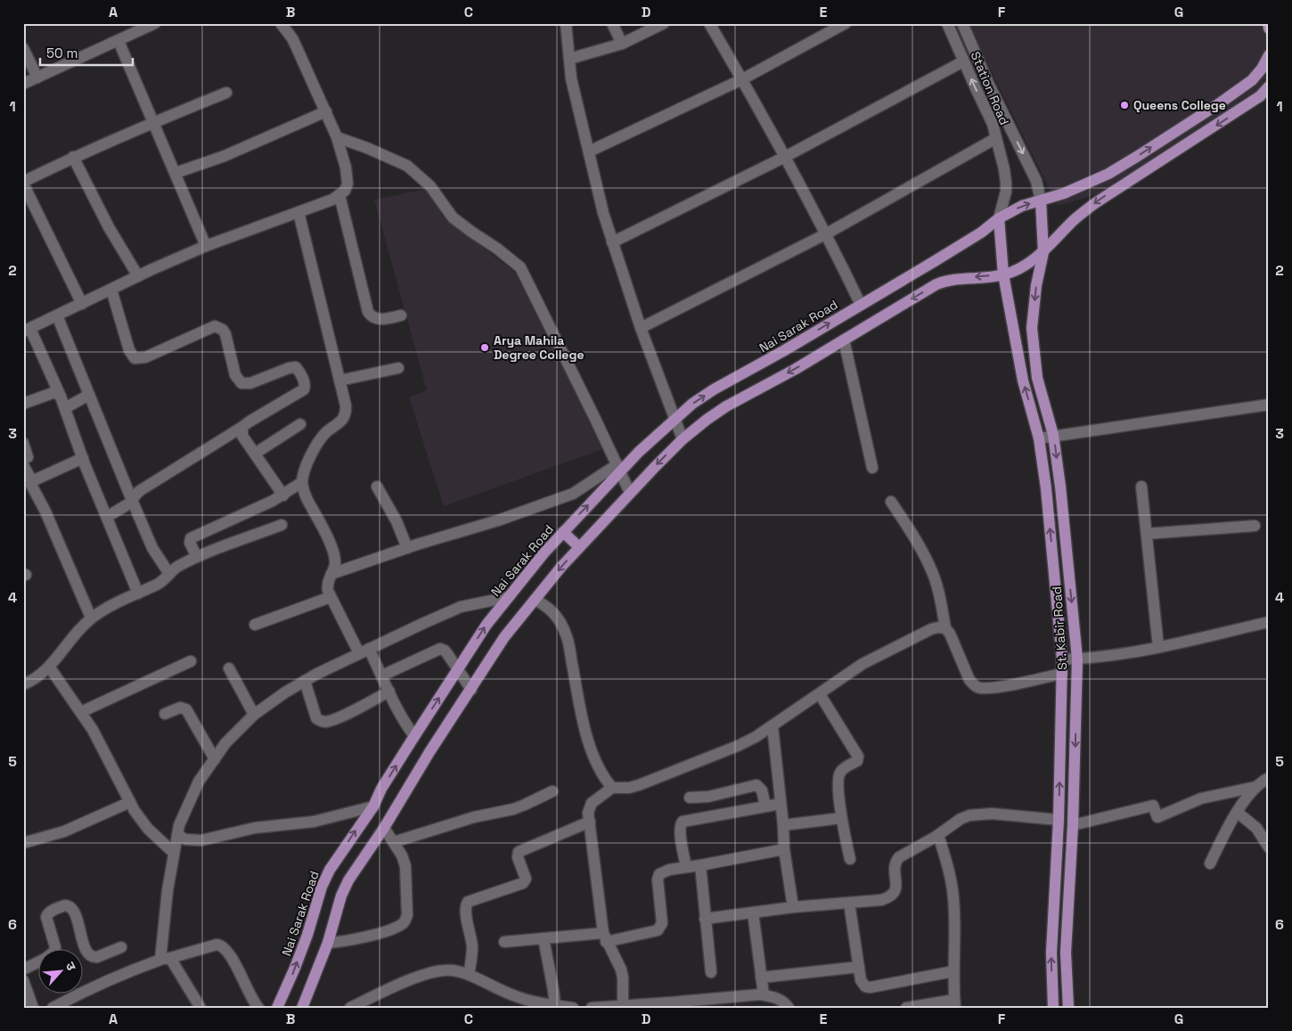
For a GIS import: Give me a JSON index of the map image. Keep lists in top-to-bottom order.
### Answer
{
  "streets": {
    "main road": ["Nai Sarak Road", "St. Kabir Road"],
    "street": ["Station Road"]
  },
  "crossings": [
    ["Station Road", "Nai Sarak Road"],
    ["Station Road", "St. Kabir Road"],
    ["Nai Sarak Road", "St. Kabir Road"]
  ],
  "places": ["Queens College", "Arya Mahila Degree College"],
  "scale_bar": "50 m",
  "north": "top right",
  "grid": {
    "columns": [
      "A",
      "B",
      "C",
      "D",
      "E",
      "F",
      "G"
    ],
    "rows": [
      "1",
      "2",
      "3",
      "4",
      "5",
      "6"
    ]
  }
}
